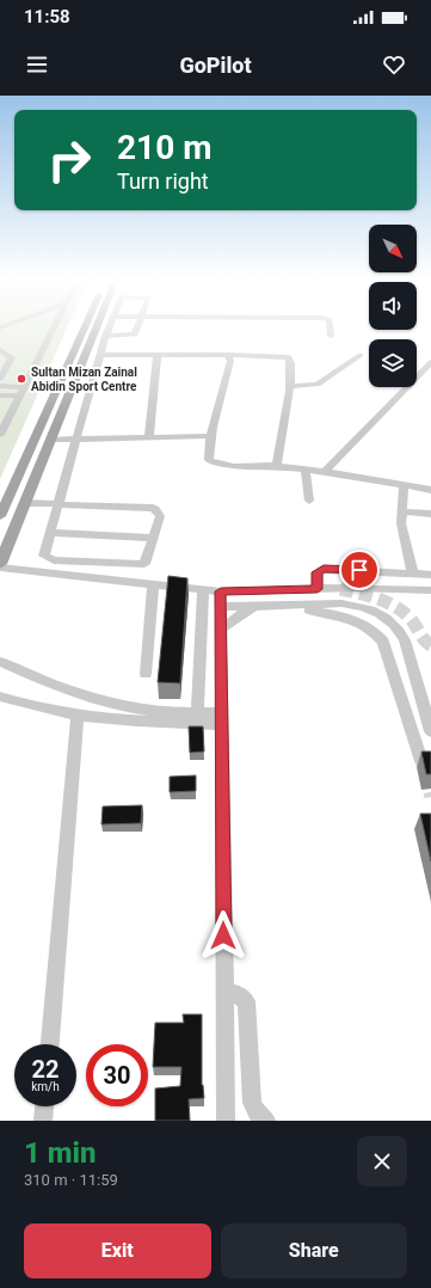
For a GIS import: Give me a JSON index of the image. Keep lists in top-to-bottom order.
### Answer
{
  "places": ["Sultan Mizan Zainal Abidin Sport Centre"],
  "north": "bottom right",
  "page": {
    "status": "11:58",
    "header": "GoPilot",
    "turn": ["210 m", "Turn right"],
    "speed": "22 km/h",
    "limit": "30",
    "heading": ["1 min", "310 m · 11:59"],
    "buttons": ["Exit", "Share"]
  }
}
